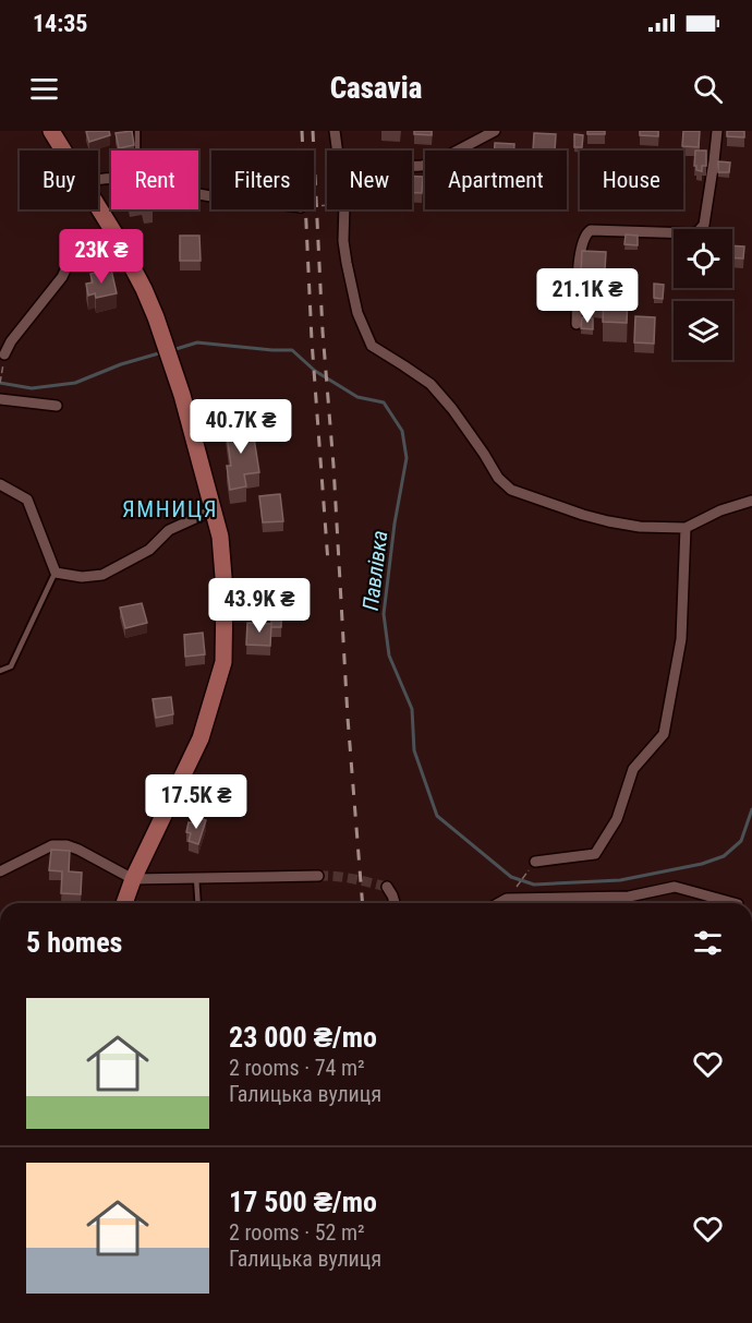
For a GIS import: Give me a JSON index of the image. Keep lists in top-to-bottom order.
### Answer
{
  "districts": ["ЯМНИЦЯ"],
  "water": ["Павлівка"],
  "page": {
    "status": "14:35",
    "header": "Casavia",
    "chip": [
      "Buy",
      "Rent",
      "Filters",
      "New",
      "Apartment",
      "House"
    ],
    "price": [
      "23K ₴",
      "21.1K ₴",
      "40.7K ₴",
      "43.9K ₴",
      "17.5K ₴"
    ],
    "heading": "5 homes",
    "list": [
      {
        "name": "23 000 ₴/mo",
        "note": "2 rooms · 74 m² · Галицька вулиця"
      },
      {
        "name": "17 500 ₴/mo",
        "note": "2 rooms · 52 m² · Галицька вулиця"
      }
    ]
  }
}
